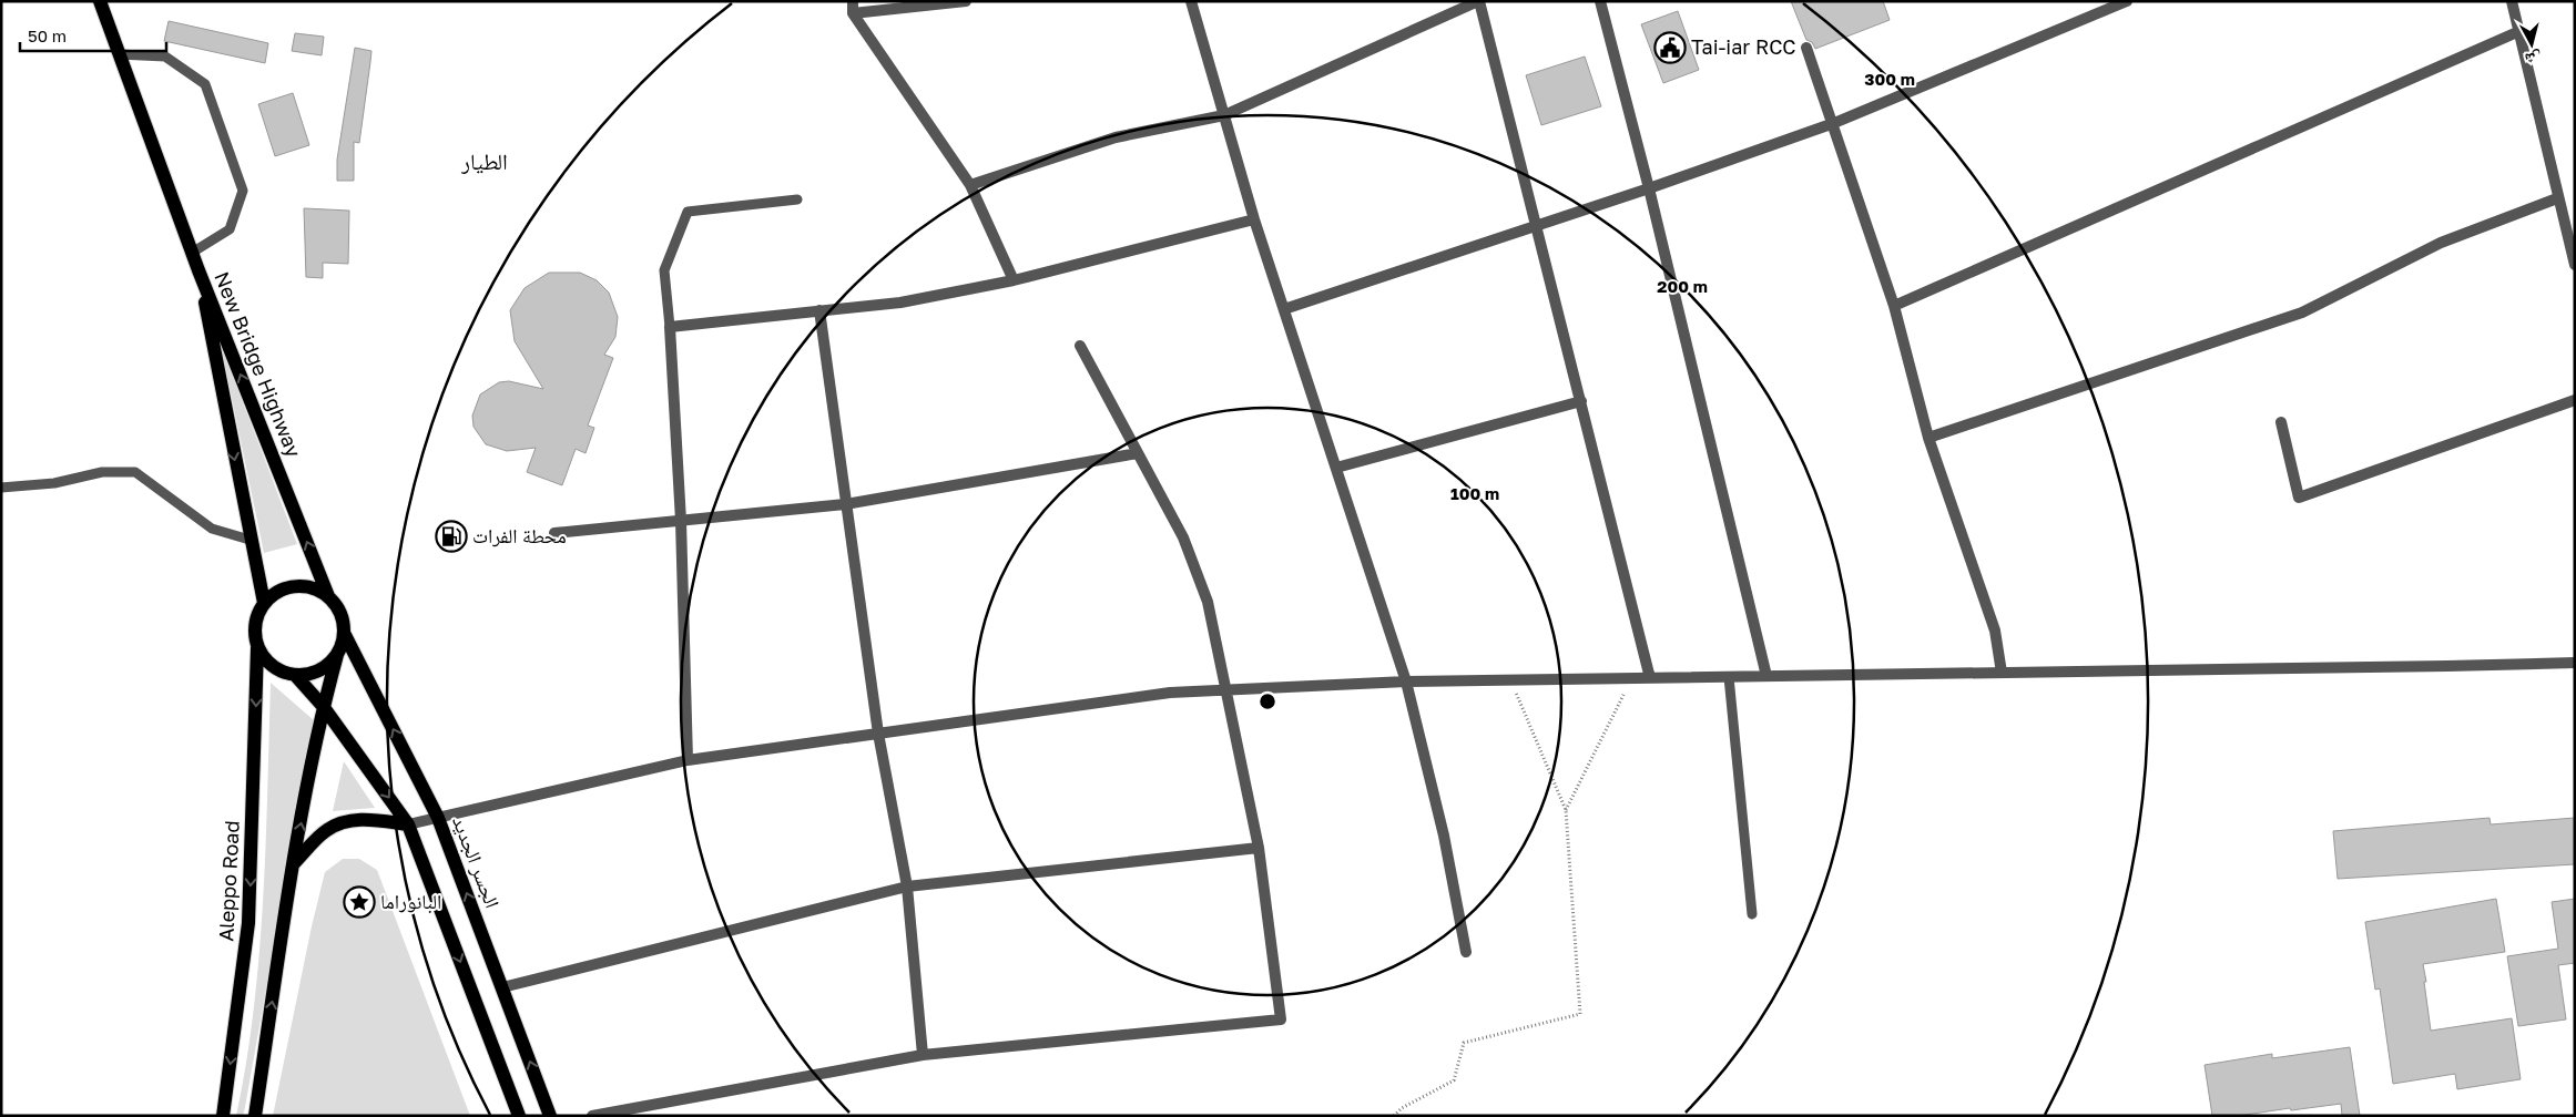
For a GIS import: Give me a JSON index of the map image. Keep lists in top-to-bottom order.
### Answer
{
  "streets": {
    "main road": ["New Bridge Highway", "الجسر الجديد", "Aleppo Road"]
  },
  "crossings": [
    ["New Bridge Highway", "الجسر الجديد"],
    ["New Bridge Highway", "Aleppo Road"],
    ["الجسر الجديد", "Aleppo Road"]
  ],
  "districts": ["الطيار"],
  "places": {
    "public building": ["Tai-iar RCC"],
    "fuel station": ["محطة الفرات"],
    "place": ["البانوراما"]
  },
  "scale_bar": "50 m",
  "north": "bottom",
  "rings": ["300 m", "200 m", "100 m"]
}
